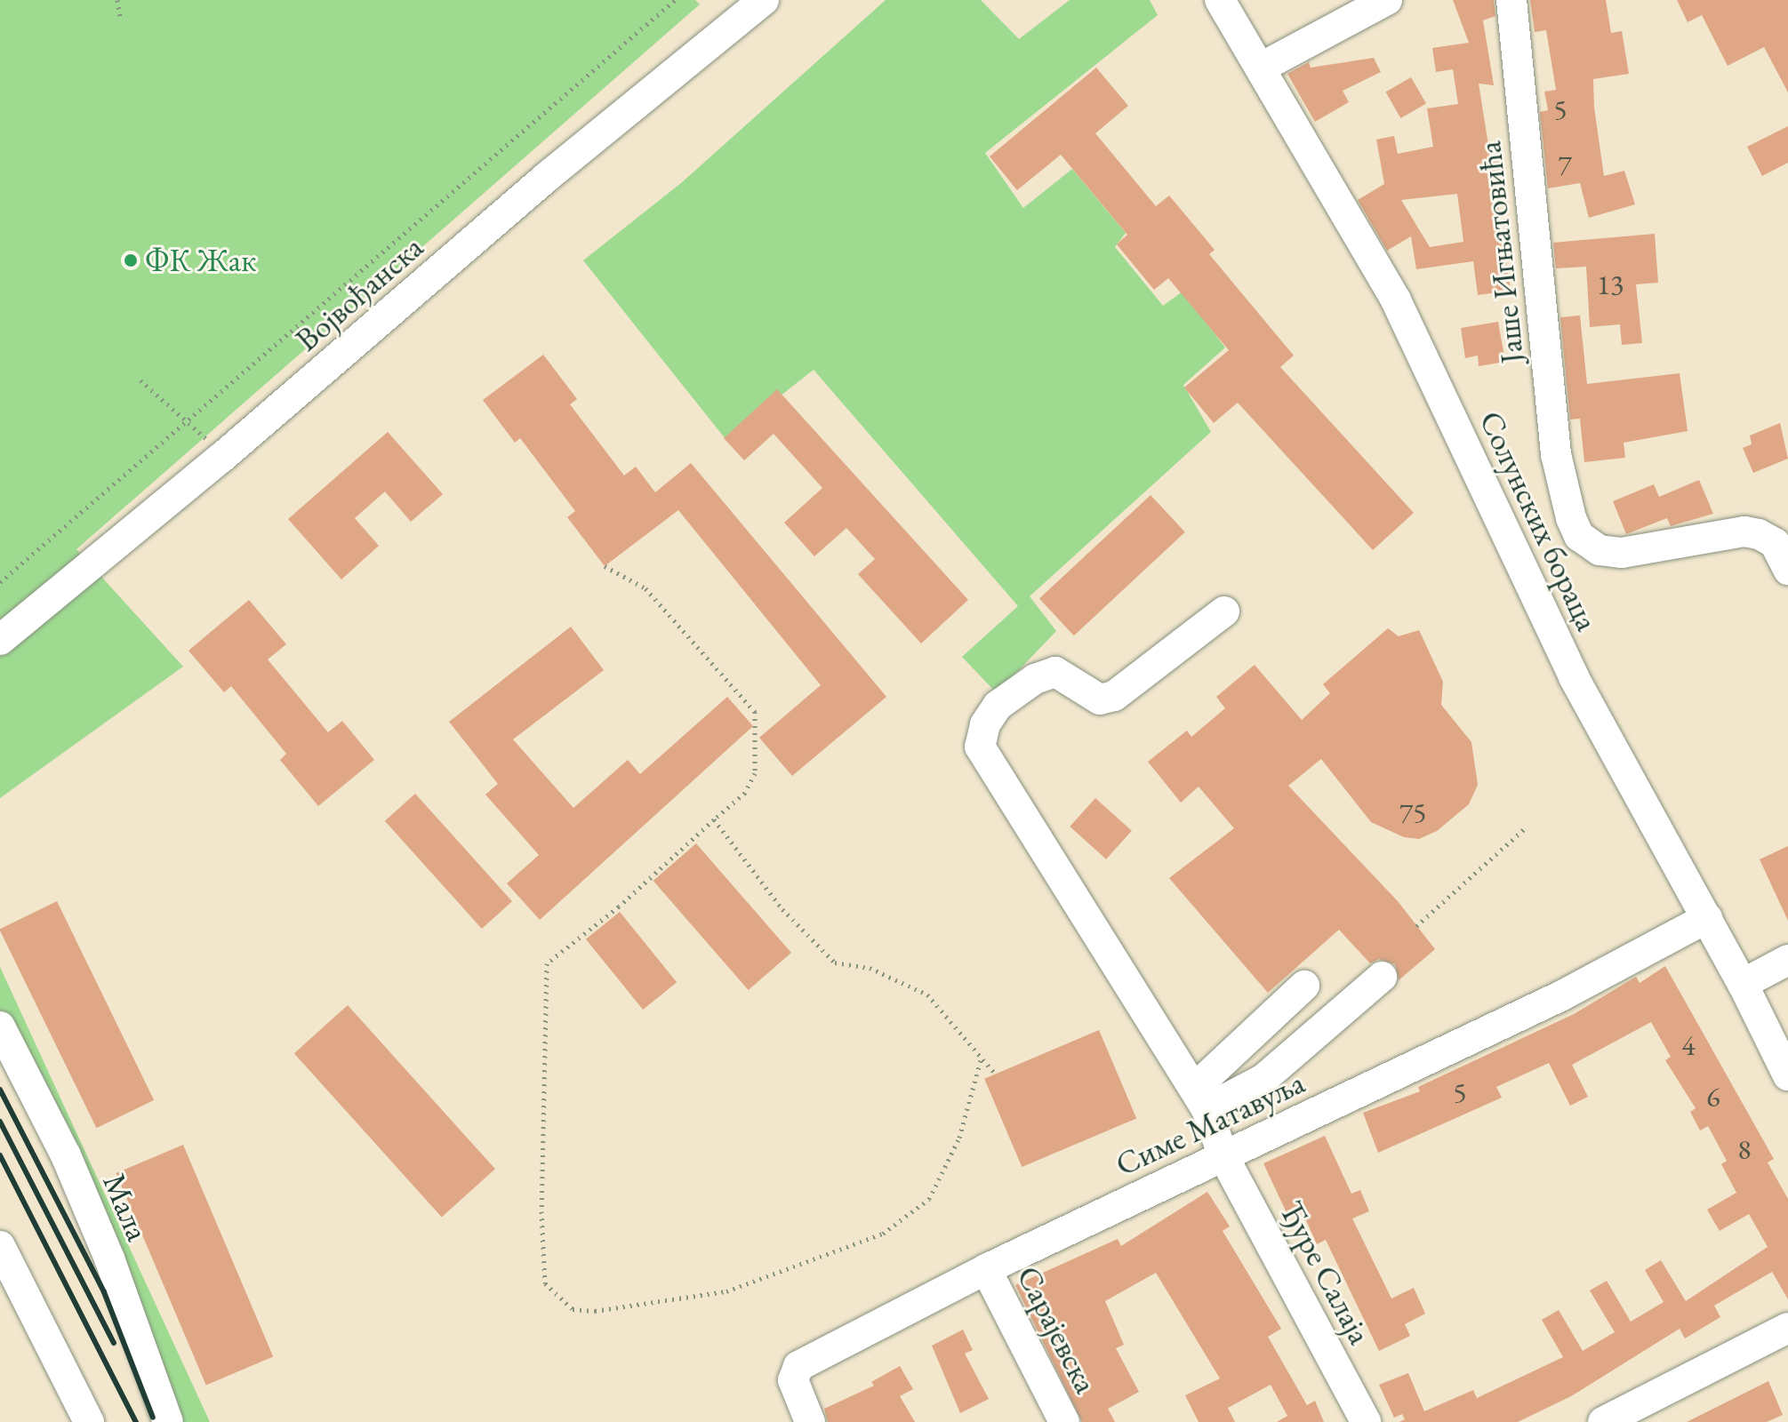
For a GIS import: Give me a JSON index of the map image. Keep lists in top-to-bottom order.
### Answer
{
  "streets": {
    "street": [
      "Јаше Игњатовића",
      "Војвођанска",
      "Солунских бораца",
      "Симе Матавуља",
      "Мала",
      "Ђуре Салаја",
      "Сарајевска"
    ]
  },
  "crossings": [
    ["Солунских бораца", "Симе Матавуља"],
    ["Симе Матавуља", "Ђуре Салаја"],
    ["Симе Матавуља", "Сарајевска"]
  ],
  "places": ["ФК Жак"],
  "house_numbers": [
    "5",
    "7",
    "13",
    "75",
    "4",
    "5",
    "6",
    "8"
  ]
}
